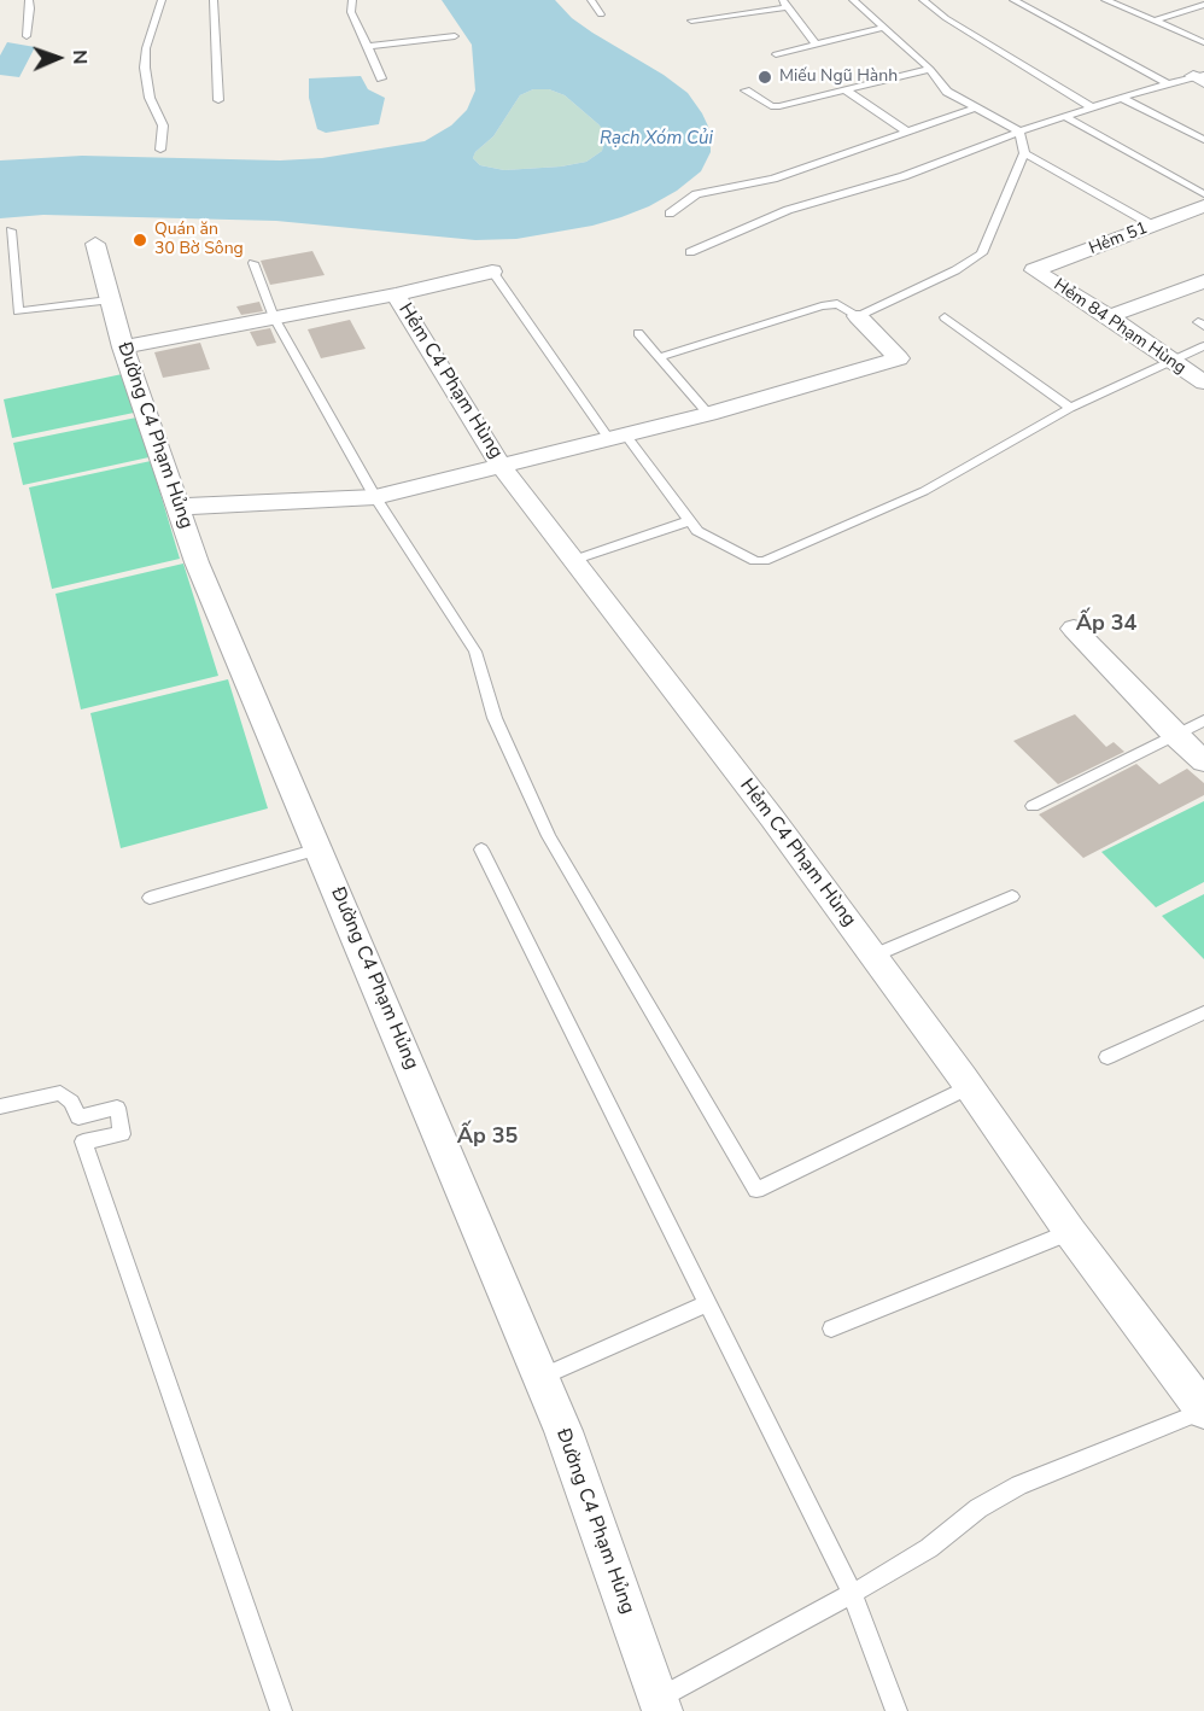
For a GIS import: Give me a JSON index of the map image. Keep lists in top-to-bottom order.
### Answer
{
  "streets": {
    "street": [
      "Hẻm 51",
      "Hẻm 84 Phạm Hùng",
      "Hẻm C4 Phạm Hùng",
      "Đường C4 Phạm Hủng"
    ]
  },
  "crossings": [
    ["Hẻm 51", "Hẻm 84 Phạm Hùng"]
  ],
  "districts": ["Ấp 34", "Ấp 35"],
  "water": ["Rạch Xóm Củi"],
  "places": ["Miếu Ngũ Hành", "Quán ăn 30 Bờ Sông"],
  "north": "right"
}
